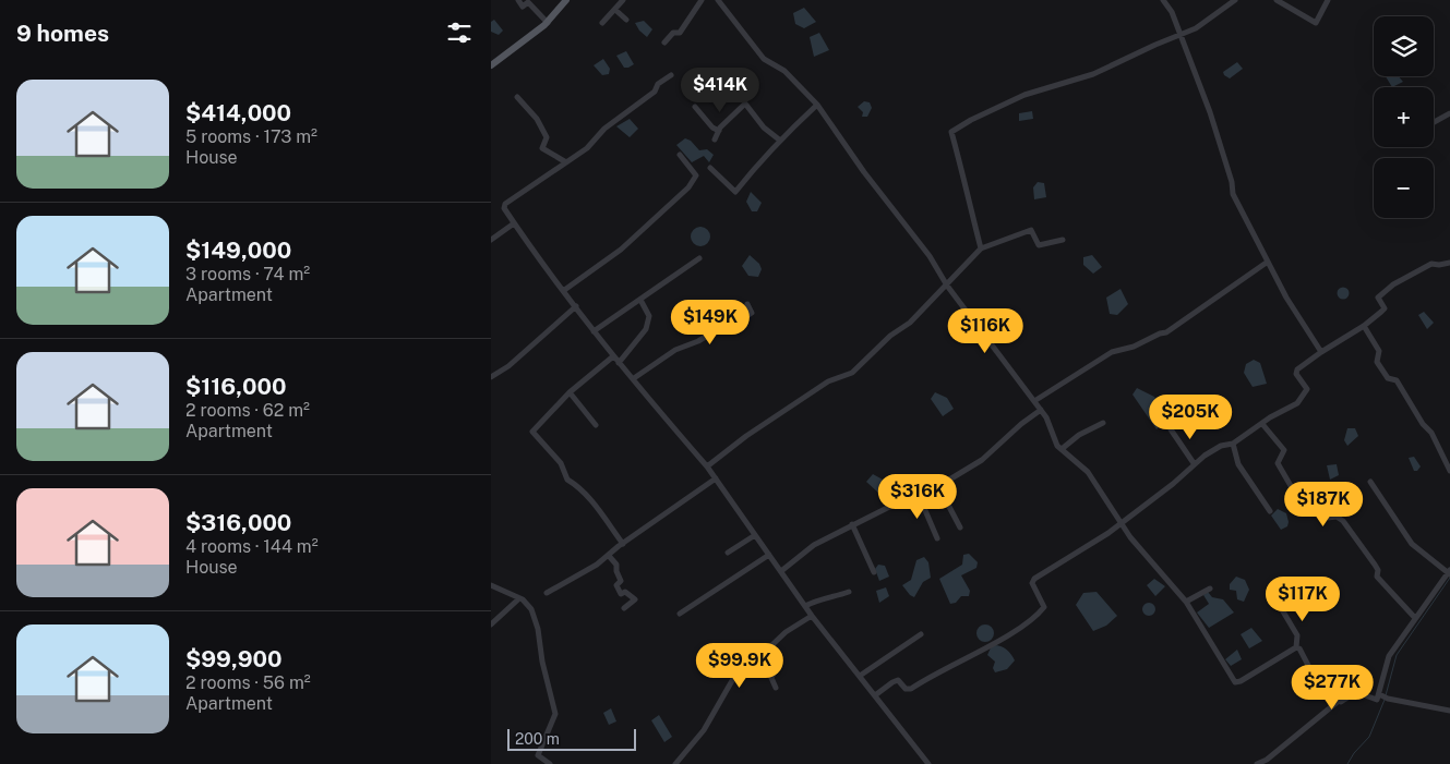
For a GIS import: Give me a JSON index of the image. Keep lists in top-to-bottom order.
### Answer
{
  "scale_bar": "200 m",
  "page": {
    "heading": "9 homes",
    "map_buttons": ["+", "−"],
    "list": [
      {
        "name": "$414,000",
        "note": "5 rooms · 173 m² · House"
      },
      {
        "name": "$149,000",
        "note": "3 rooms · 74 m² · Apartment"
      },
      {
        "name": "$116,000",
        "note": "2 rooms · 62 m² · Apartment"
      },
      {
        "name": "$316,000",
        "note": "4 rooms · 144 m² · House"
      },
      {
        "name": "$99,900",
        "note": "2 rooms · 56 m² · Apartment"
      }
    ],
    "price": [
      "$414K",
      "$149K",
      "$116K",
      "$205K",
      "$316K",
      "$187K",
      "$117K",
      "$99.9K",
      "$277K"
    ],
    "scale": "200 m"
  }
}
